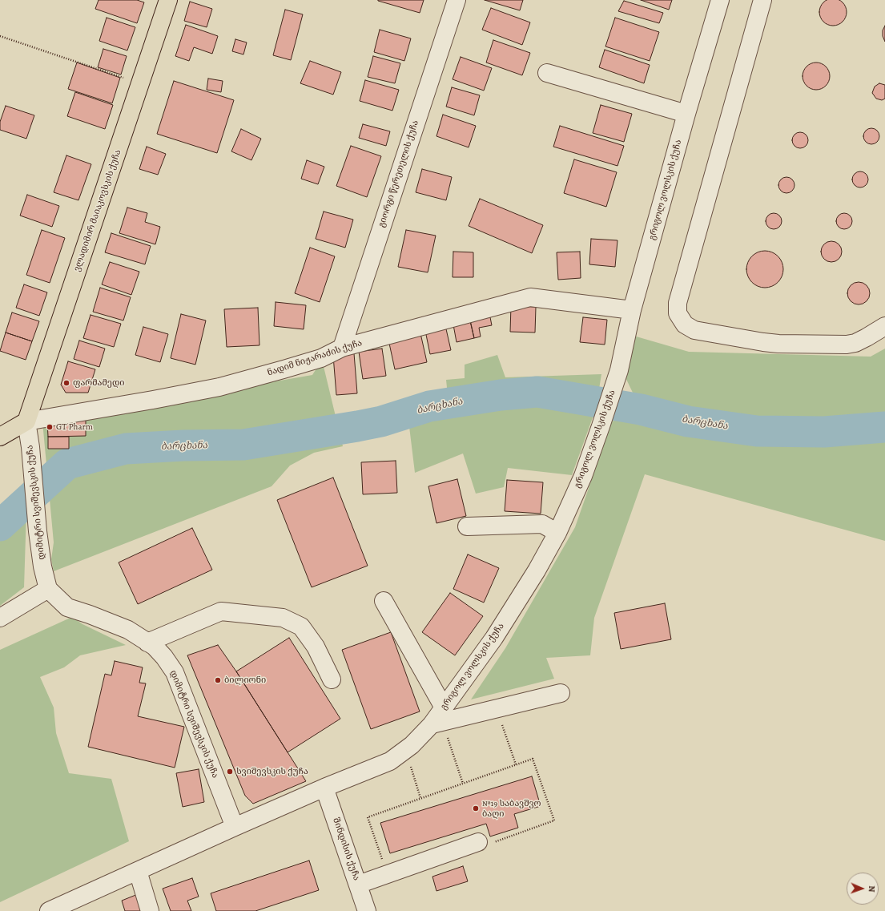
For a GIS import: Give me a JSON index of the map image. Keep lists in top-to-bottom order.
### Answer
{
  "streets": {
    "main road": ["ვლადიმირ მაიაკოვსკის ქუჩა", "ნადიმ ნიჟარაძის ქუჩა"],
    "street": [
      "გიორგი წერეთელის ქუჩა",
      "გრიგოლ ვოლსკის ქუჩა",
      "დიმიტრი სვიშევსკის ქუჩა",
      "შინდისის ქუჩა"
    ]
  },
  "crossings": [
    ["გიორგი წერეთელის ქუჩა", "ნადიმ ნიჟარაძის ქუჩა"],
    ["გრიგოლ ვოლსკის ქუჩა", "ნადიმ ნიჟარაძის ქუჩა"],
    ["გრიგოლ ვოლსკის ქუჩა", "შინდისის ქუჩა"],
    ["ვლადიმირ მაიაკოვსკის ქუჩა", "ნადიმ ნიჟარაძის ქუჩა"],
    ["ვლადიმირ მაიაკოვსკის ქუჩა", "დიმიტრი სვიშევსკის ქუჩა"],
    ["ნადიმ ნიჟარაძის ქუჩა", "დიმიტრი სვიშევსკის ქუჩა"]
  ],
  "water": ["ბარცხანა"],
  "places": [
    "ფარმამედი",
    "GT Pharm",
    "ბილიონი",
    "სვიშევსკის ქუჩა",
    "№19 საბავშვო ბაღი"
  ],
  "north": "right"
}
